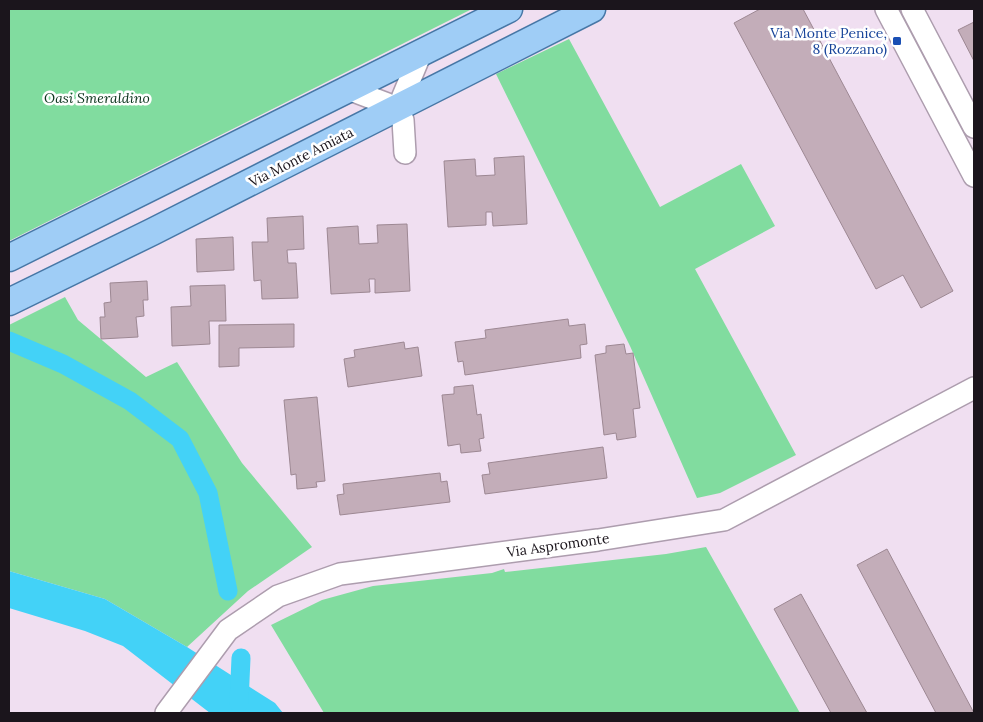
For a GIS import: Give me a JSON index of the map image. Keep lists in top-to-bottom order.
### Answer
{
  "streets": {
    "main road": ["Via Monte Amiata"],
    "street": ["Via Aspromonte"]
  },
  "parks": ["Oasi Smeraldino"],
  "places": {
    "transit": ["Via Monte Penice, 8 (Rozzano)"]
  }
}
